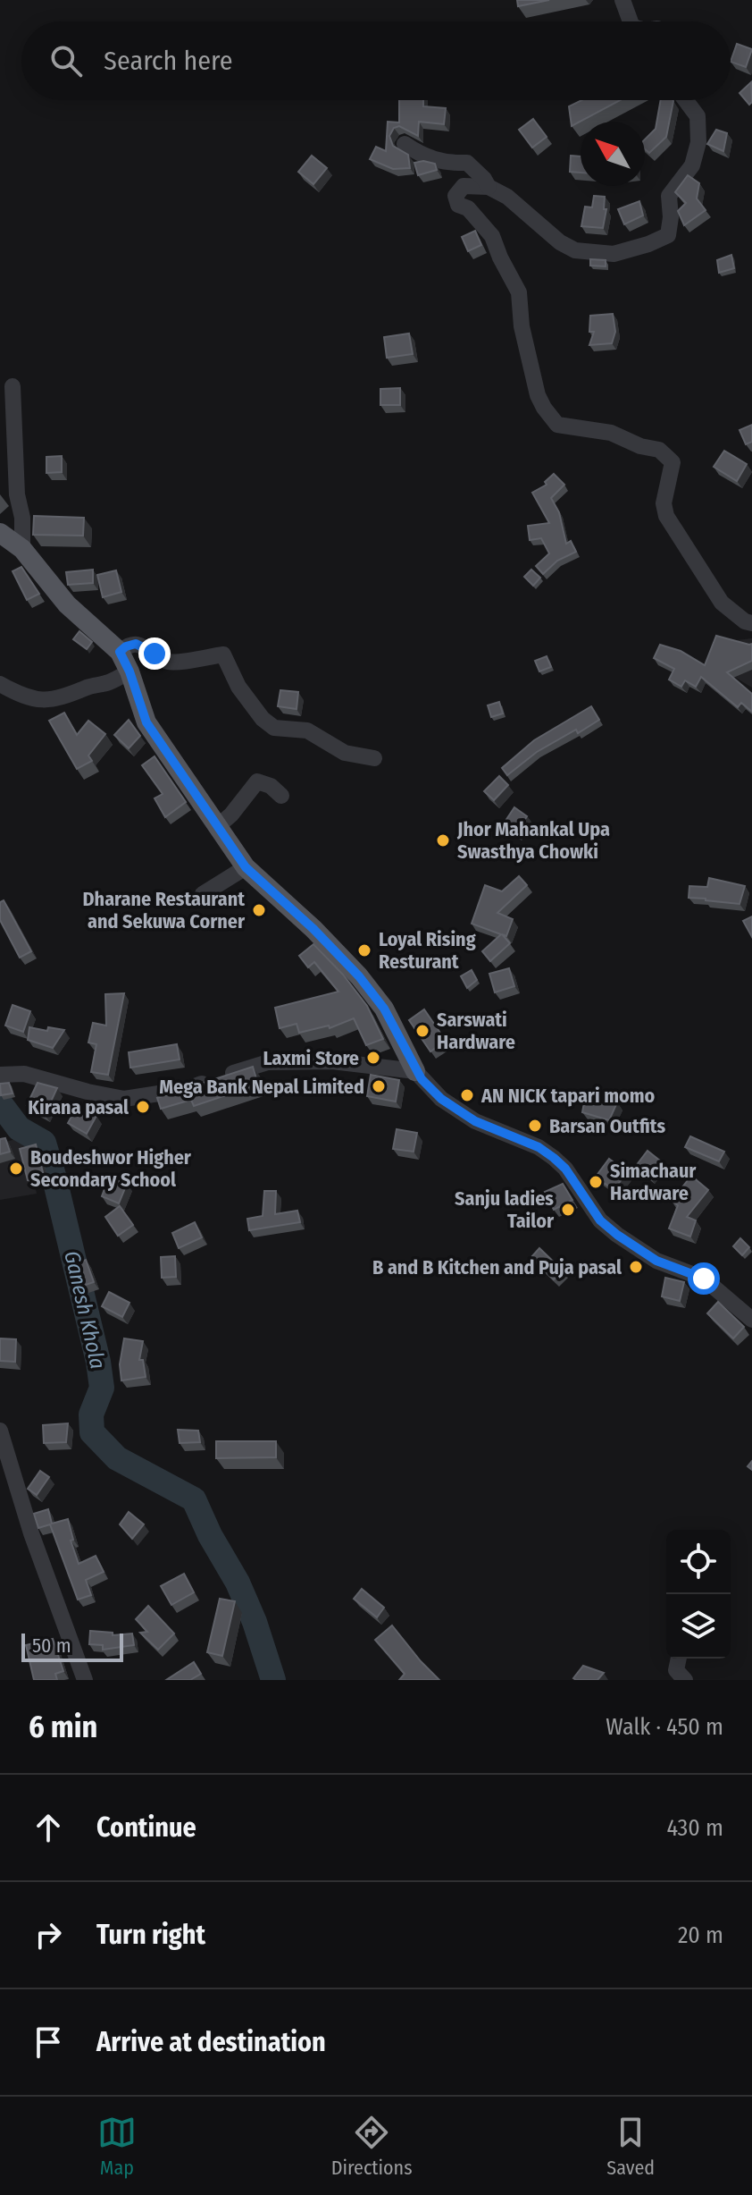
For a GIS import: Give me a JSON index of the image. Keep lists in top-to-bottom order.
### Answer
{
  "water": ["Ganesh Khola"],
  "places": [
    "Jhor Mahankal Upa Swasthya Chowki",
    "Dharane Restaurant and Sekuwa Corner",
    "Loyal Rising Resturant",
    "Sarswati Hardware",
    "Laxmi Store",
    "Mega Bank Nepal Limited",
    "AN NICK tapari momo",
    "Kirana pasal",
    "Barsan Outfits",
    "Boudeshwor Higher Secondary School",
    "Simachaur Hardware",
    "Sanju ladies Tailor",
    "B and B Kitchen and Puja pasal"
  ],
  "scale_bar": "50 m",
  "north": "top left",
  "page": {
    "search": "Search here",
    "scale": "50 m",
    "heading": ["6 min", "Walk · 450 m"],
    "list": [
      ["Continue", "430 m"],
      ["Turn right", "20 m"],
      "Arrive at destination"
    ],
    "nav": ["Map", "Directions", "Saved"]
  }
}
